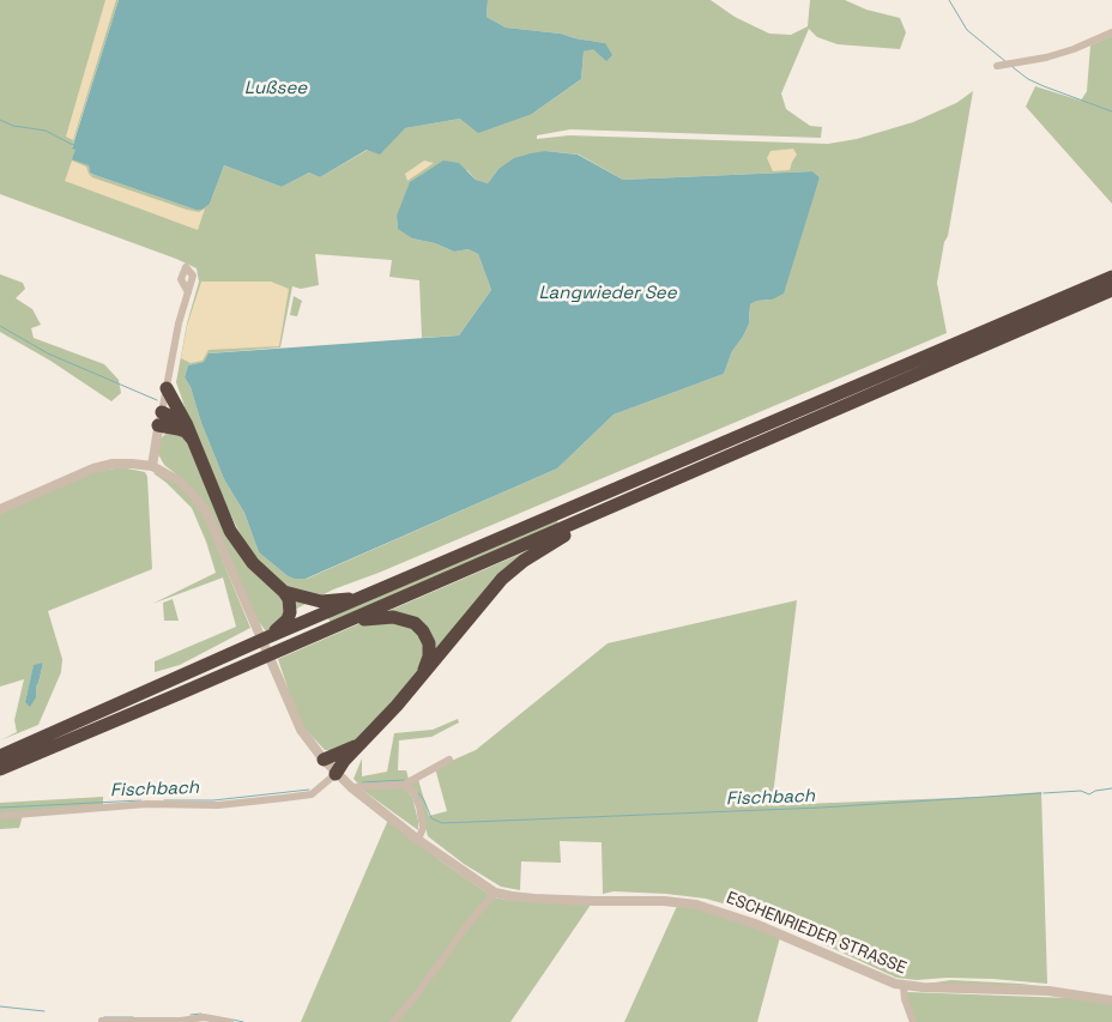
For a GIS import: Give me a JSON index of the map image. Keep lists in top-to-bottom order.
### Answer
{
  "streets": {
    "street": ["ESCHENRIEDER STRASSE"]
  },
  "water": ["Lußsee", "Langwieder See", "Fischbach"]
}
